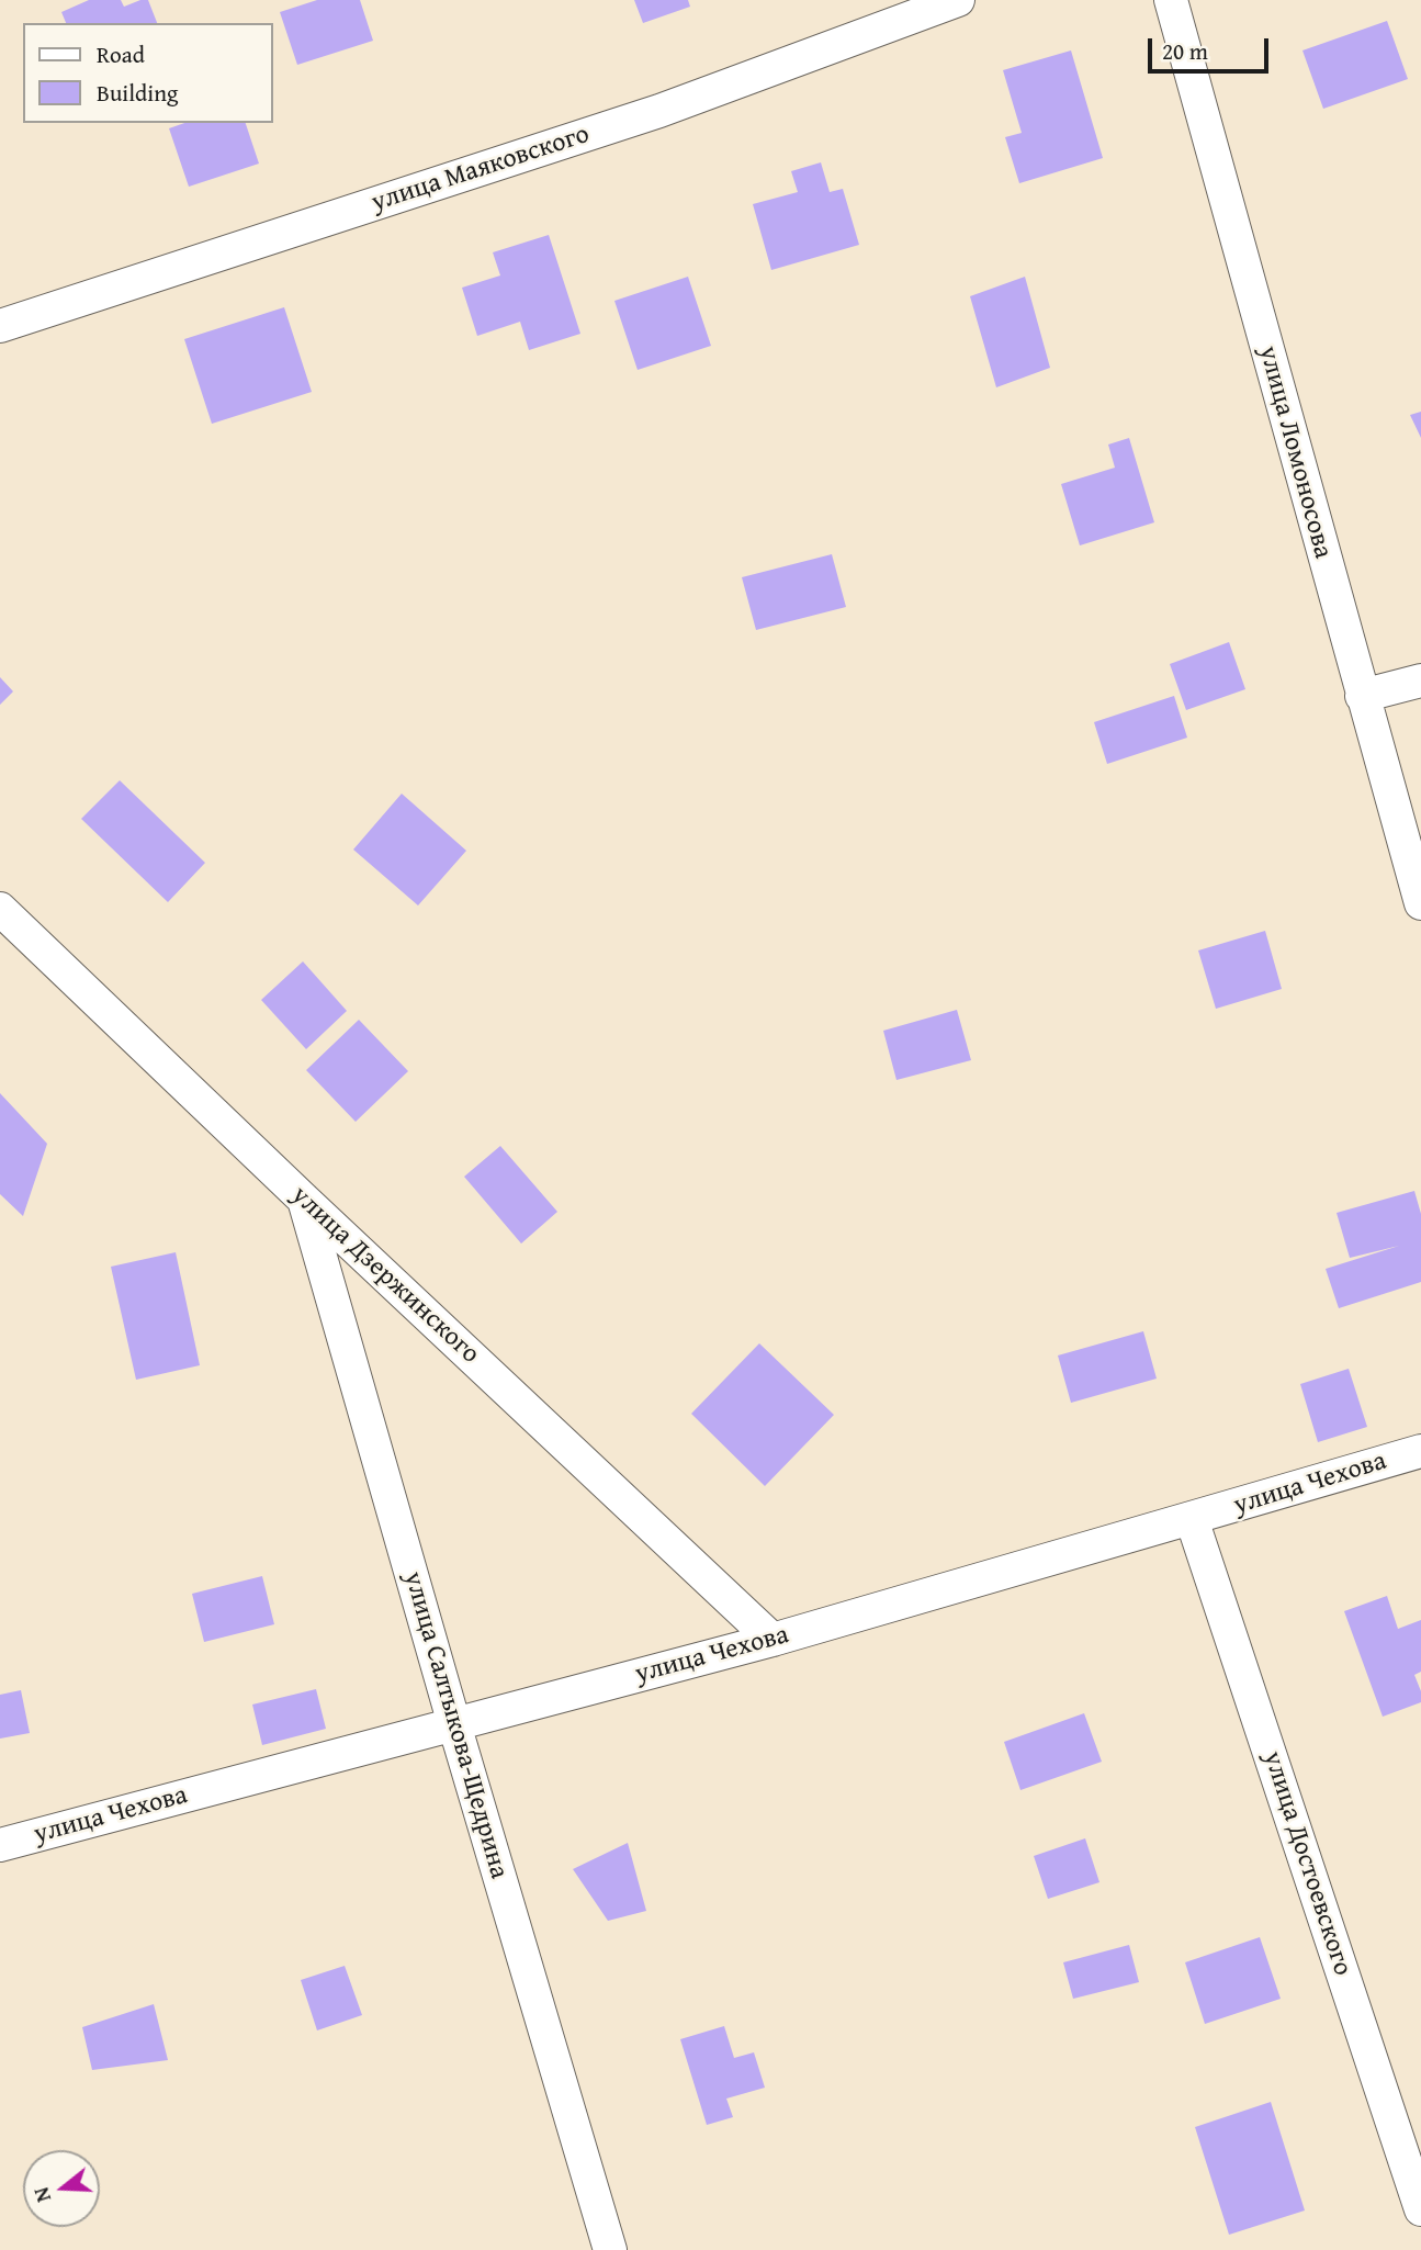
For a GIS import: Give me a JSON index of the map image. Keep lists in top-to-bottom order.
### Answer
{
  "streets": {
    "street": [
      "улица Маяковского",
      "улица Ломоносова",
      "улица Дзержинского",
      "улица Чехова",
      "улица Салтыкова-Щедрина",
      "улица Достоевского"
    ]
  },
  "crossings": [
    ["улица Дзержинского", "улица Чехова"],
    ["улица Дзержинского", "улица Салтыкова-Щедрина"],
    ["улица Чехова", "улица Салтыкова-Щедрина"],
    ["улица Чехова", "улица Достоевского"]
  ],
  "legend": ["Road", "Building"],
  "scale_bar": "20 m",
  "north": "left"
}
